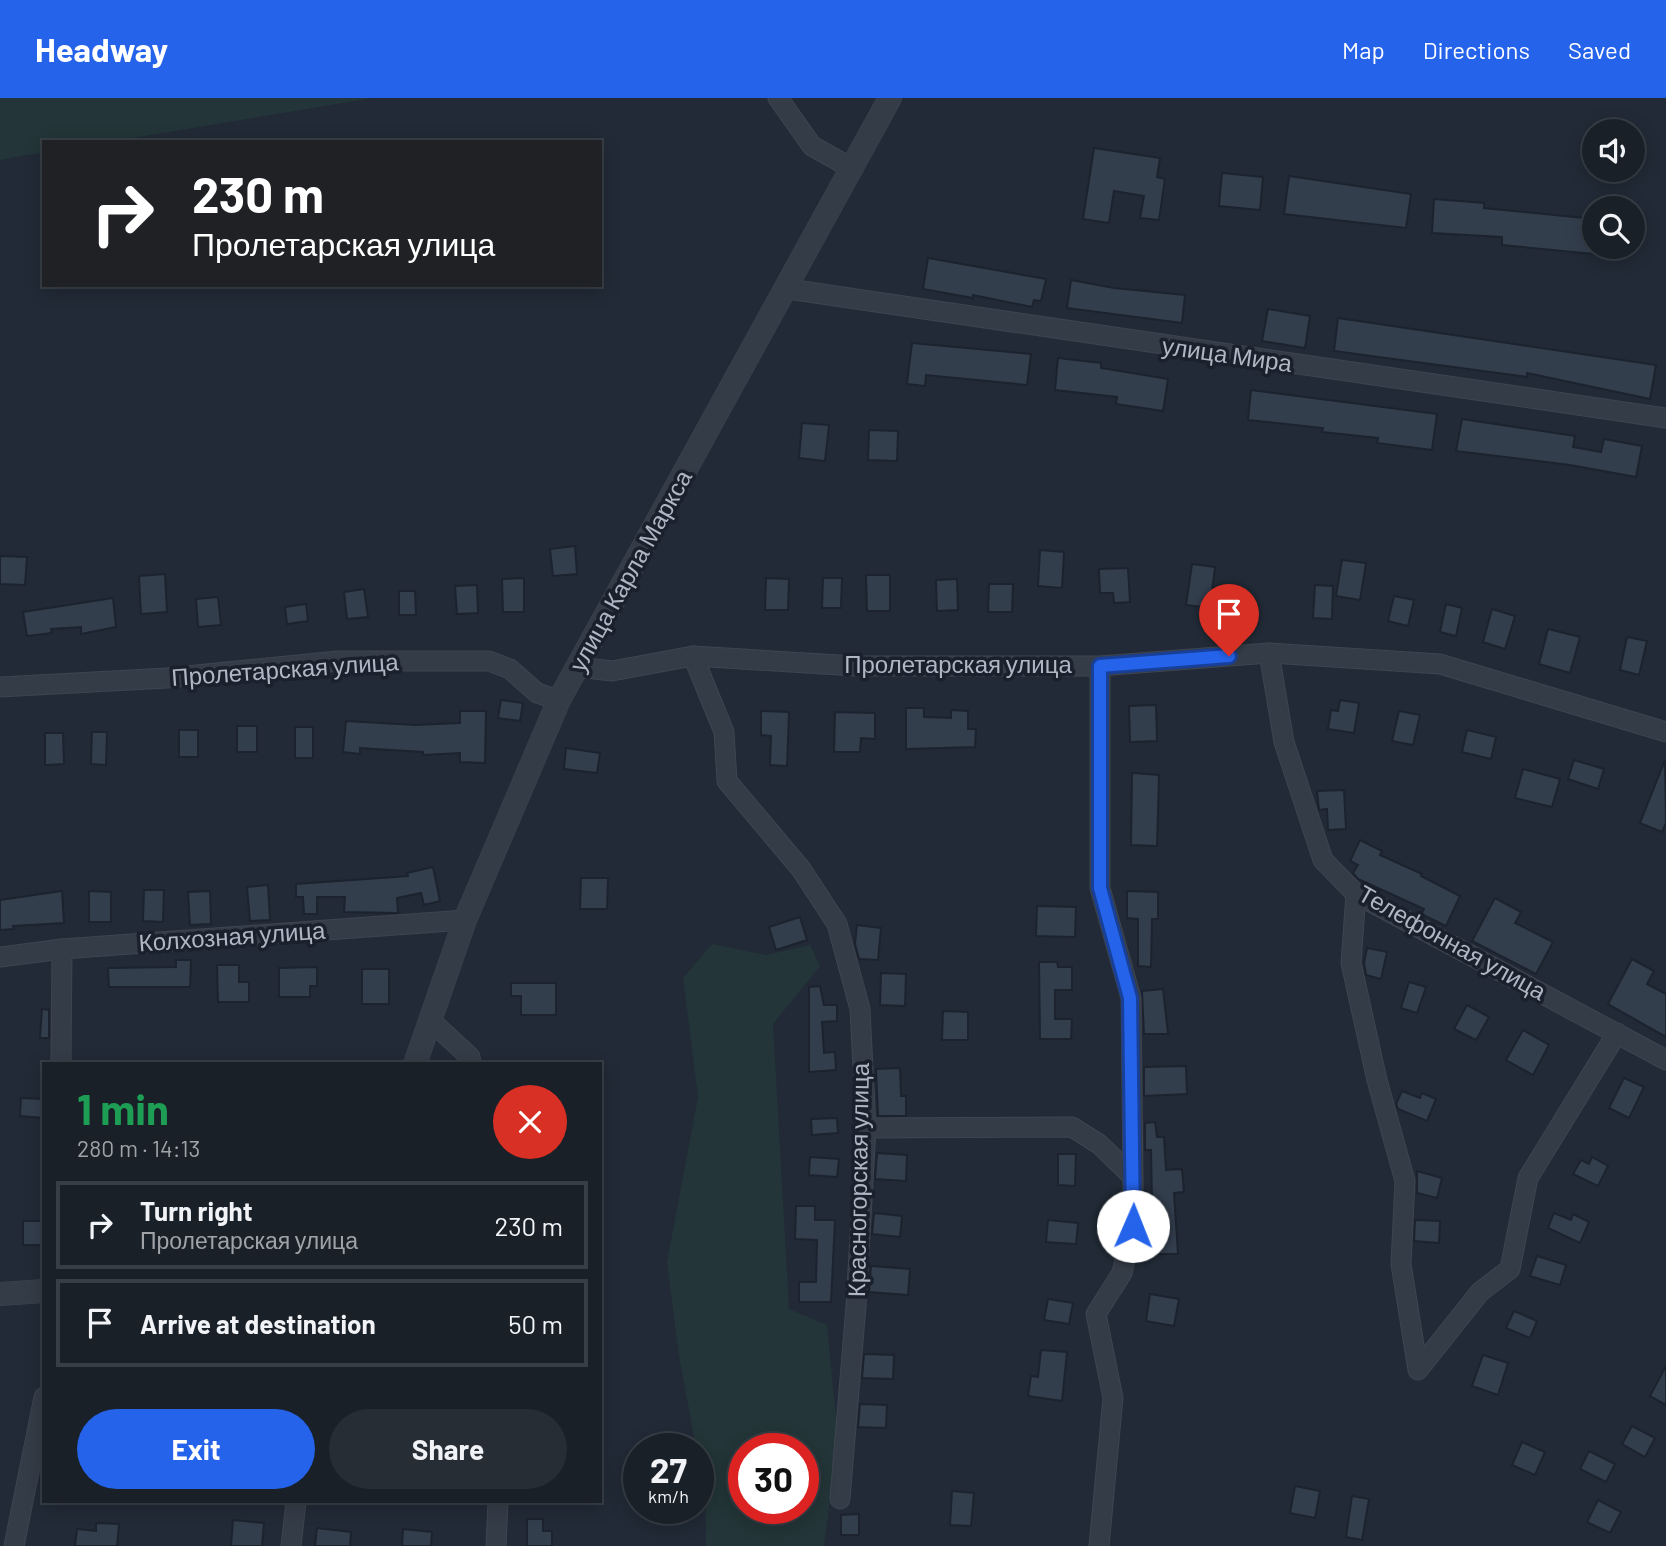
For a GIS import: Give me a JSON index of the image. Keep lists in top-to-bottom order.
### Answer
{
  "streets": {
    "street": [
      "улица Мира",
      "улица Карла Маркса",
      "Пролетарская улица",
      "Колхозная улица",
      "Телефонная улица",
      "Красногорская улица"
    ]
  },
  "crossings": [
    ["улица Мира", "улица Карла Маркса"],
    ["улица Карла Маркса", "Пролетарская улица"],
    ["улица Карла Маркса", "Колхозная улица"],
    ["Пролетарская улица", "Телефонная улица"],
    ["Пролетарская улица", "Красногорская улица"]
  ],
  "page": {
    "header": "Headway",
    "nav": ["Map", "Directions", "Saved"],
    "turn": ["230 m", "Пролетарская улица"],
    "heading": ["1 min", "280 m · 14:13"],
    "list": [
      {
        "name": "Turn right",
        "note": "Пролетарская улица",
        "value": "230 m"
      },
      {
        "name": "Arrive at destination",
        "value": "50 m"
      }
    ],
    "buttons": ["Exit", "Share"],
    "speed": "27 km/h",
    "limit": "30"
  }
}
